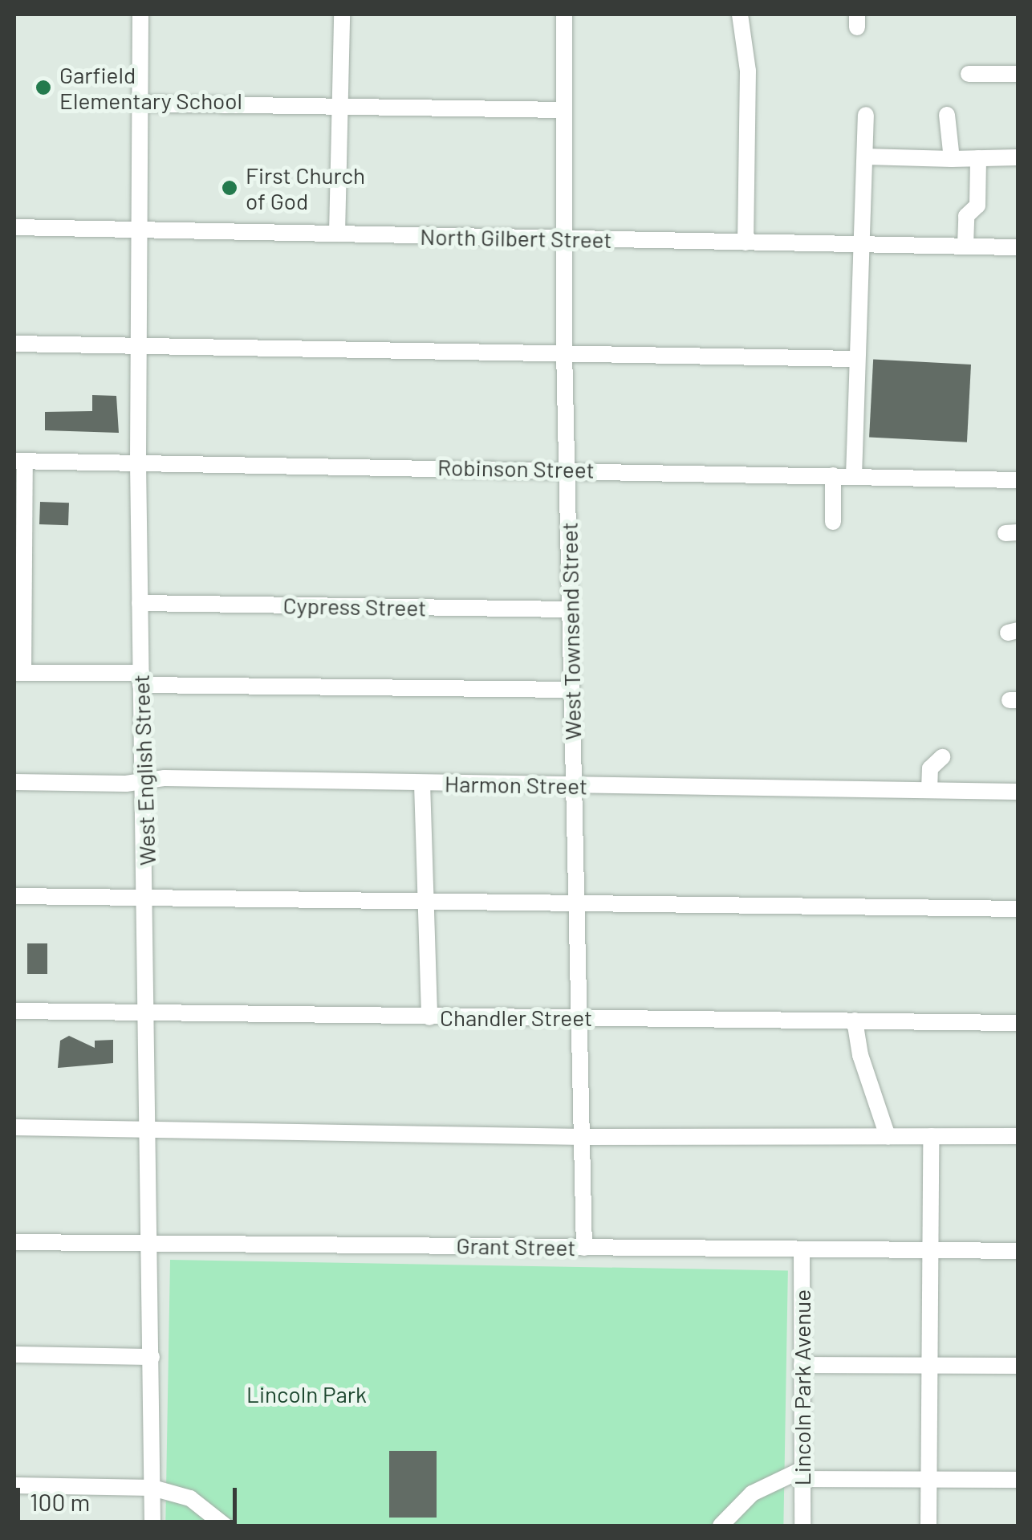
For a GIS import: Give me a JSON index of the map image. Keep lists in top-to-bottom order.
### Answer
{
  "streets": {
    "street": [
      "North Gilbert Street",
      "Robinson Street",
      "Cypress Street",
      "West Townsend Street",
      "West English Street",
      "Harmon Street",
      "Chandler Street",
      "Grant Street",
      "Lincoln Park Avenue"
    ]
  },
  "crossings": [
    ["North Gilbert Street", "West Townsend Street"],
    ["North Gilbert Street", "West English Street"],
    ["Robinson Street", "West Townsend Street"],
    ["Robinson Street", "West English Street"],
    ["Cypress Street", "West Townsend Street"],
    ["Cypress Street", "West English Street"],
    ["West Townsend Street", "Harmon Street"],
    ["West Townsend Street", "Chandler Street"],
    ["West Townsend Street", "Grant Street"],
    ["West English Street", "Harmon Street"],
    ["West English Street", "Chandler Street"],
    ["West English Street", "Grant Street"],
    ["Grant Street", "Lincoln Park Avenue"]
  ],
  "parks": ["Lincoln Park"],
  "places": ["Garfield Elementary School", "First Church of God"],
  "scale_bar": "100 m"
}
